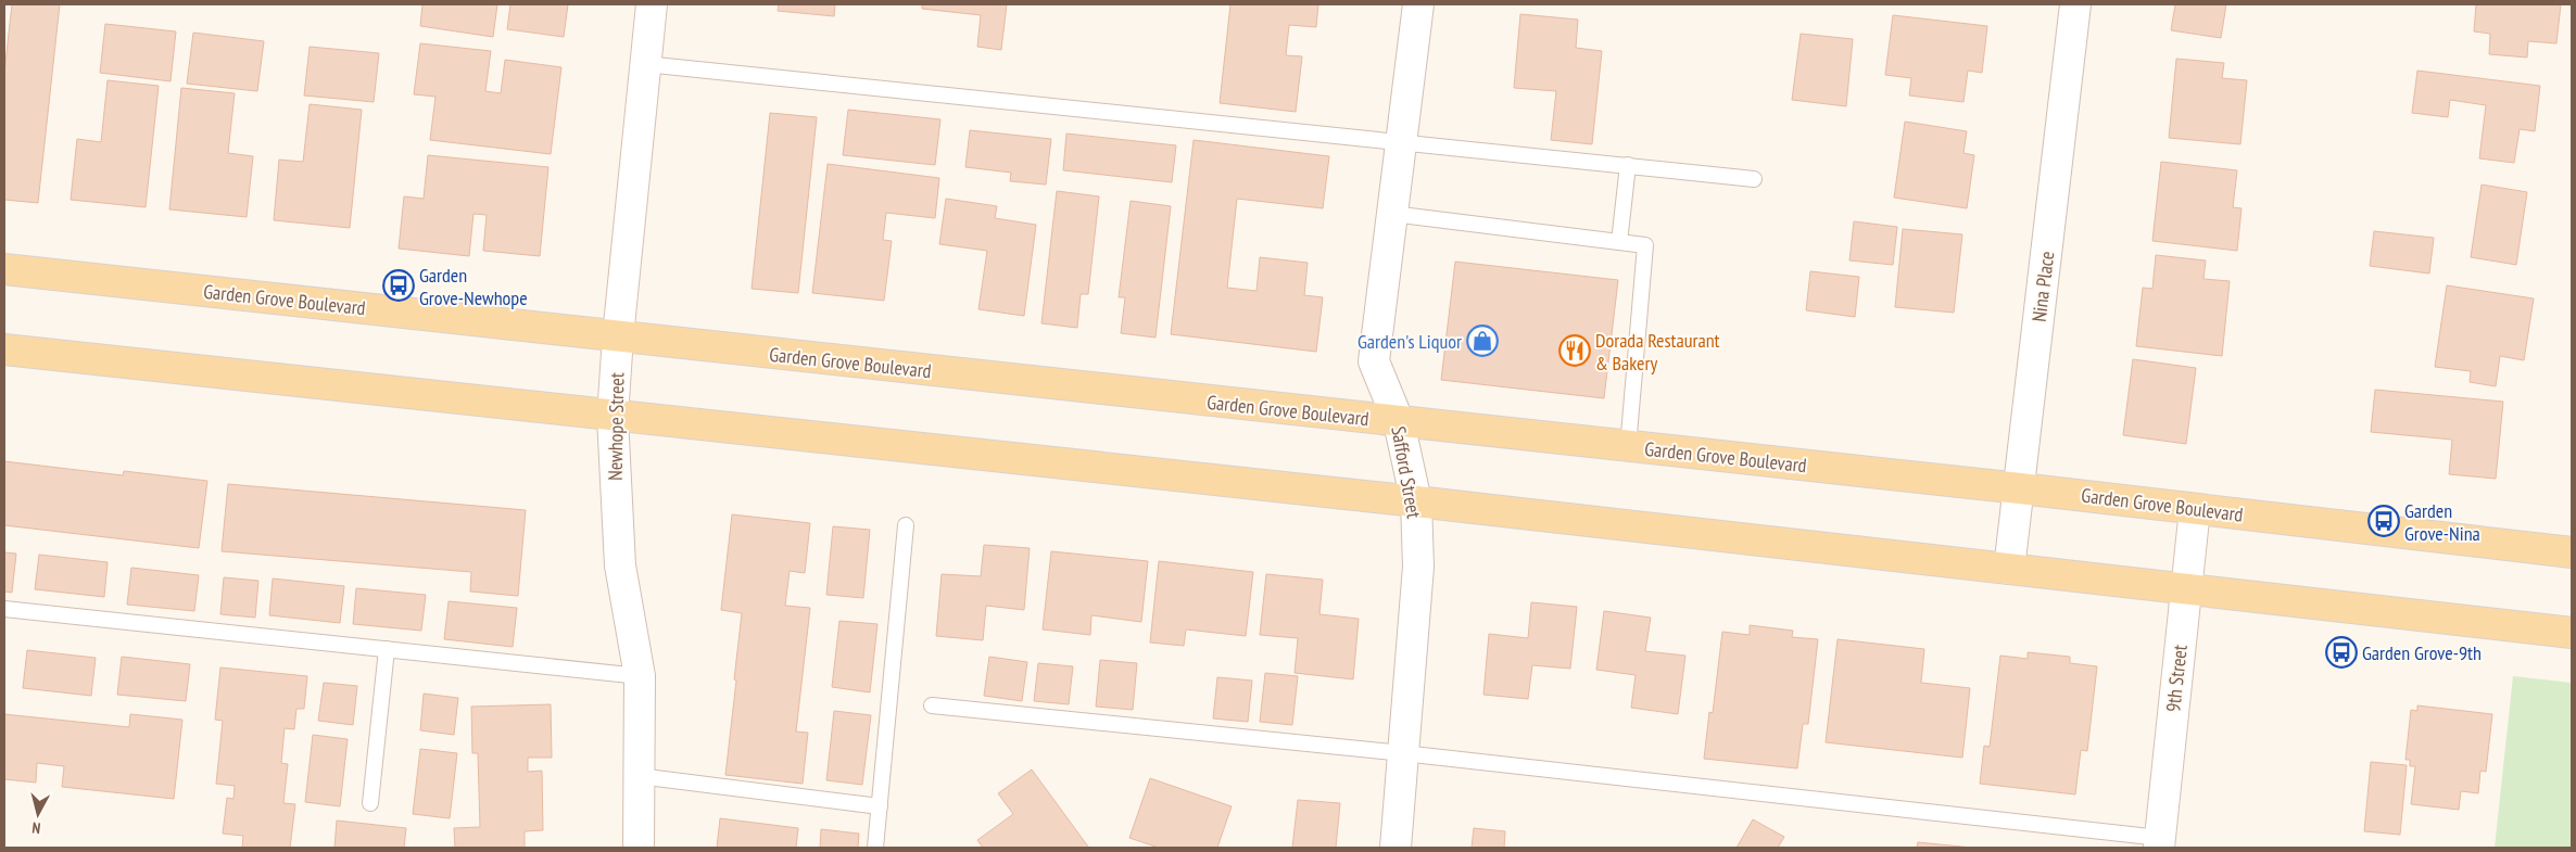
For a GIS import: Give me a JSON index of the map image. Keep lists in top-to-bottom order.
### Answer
{
  "streets": {
    "main road": ["Garden Grove Boulevard"],
    "street": [
      "Nina Place",
      "Newhope Street",
      "Safford Street",
      "9th Street"
    ]
  },
  "crossings": [
    ["Nina Place", "Garden Grove Boulevard"],
    ["Garden Grove Boulevard", "Newhope Street"],
    ["Garden Grove Boulevard", "Safford Street"],
    ["Garden Grove Boulevard", "9th Street"]
  ],
  "places": {
    "bus stop": ["Garden Grove-Newhope", "Garden Grove-Nina", "Garden Grove-9th"],
    "shop": ["Garden's Liquor"],
    "restaurant": ["Dorada Restaurant & Bakery"]
  },
  "north": "bottom"
}
